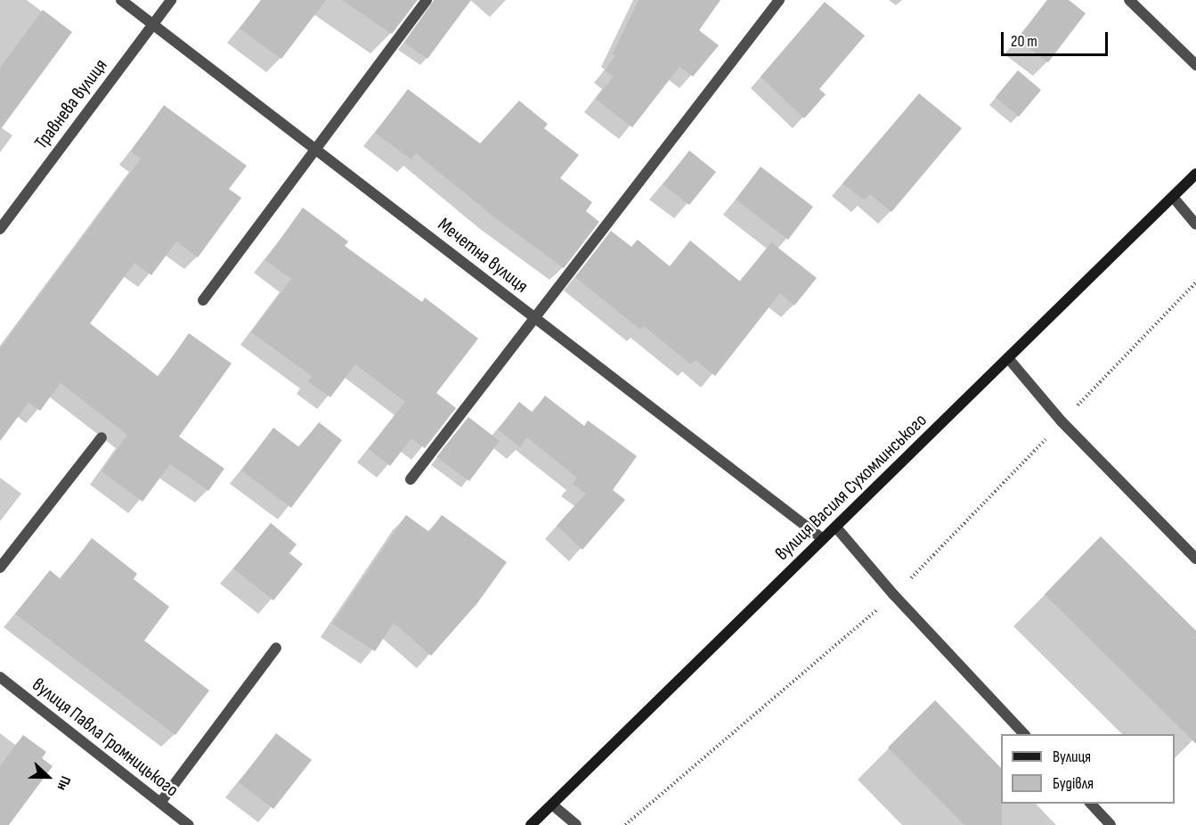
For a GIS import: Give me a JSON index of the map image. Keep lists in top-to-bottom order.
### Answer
{
  "streets": {
    "main road": ["вулиця Василя Сухомлинського"],
    "street": ["Травнева вулиця", "Мечетна вулиця", "вулиця Павла Громницького"]
  },
  "crossings": [
    ["Травнева вулиця", "Мечетна вулиця"],
    ["Мечетна вулиця", "вулиця Василя Сухомлинського"]
  ],
  "legend": ["Вулиця", "Будівля"],
  "scale_bar": "20 m",
  "north": "right"
}
